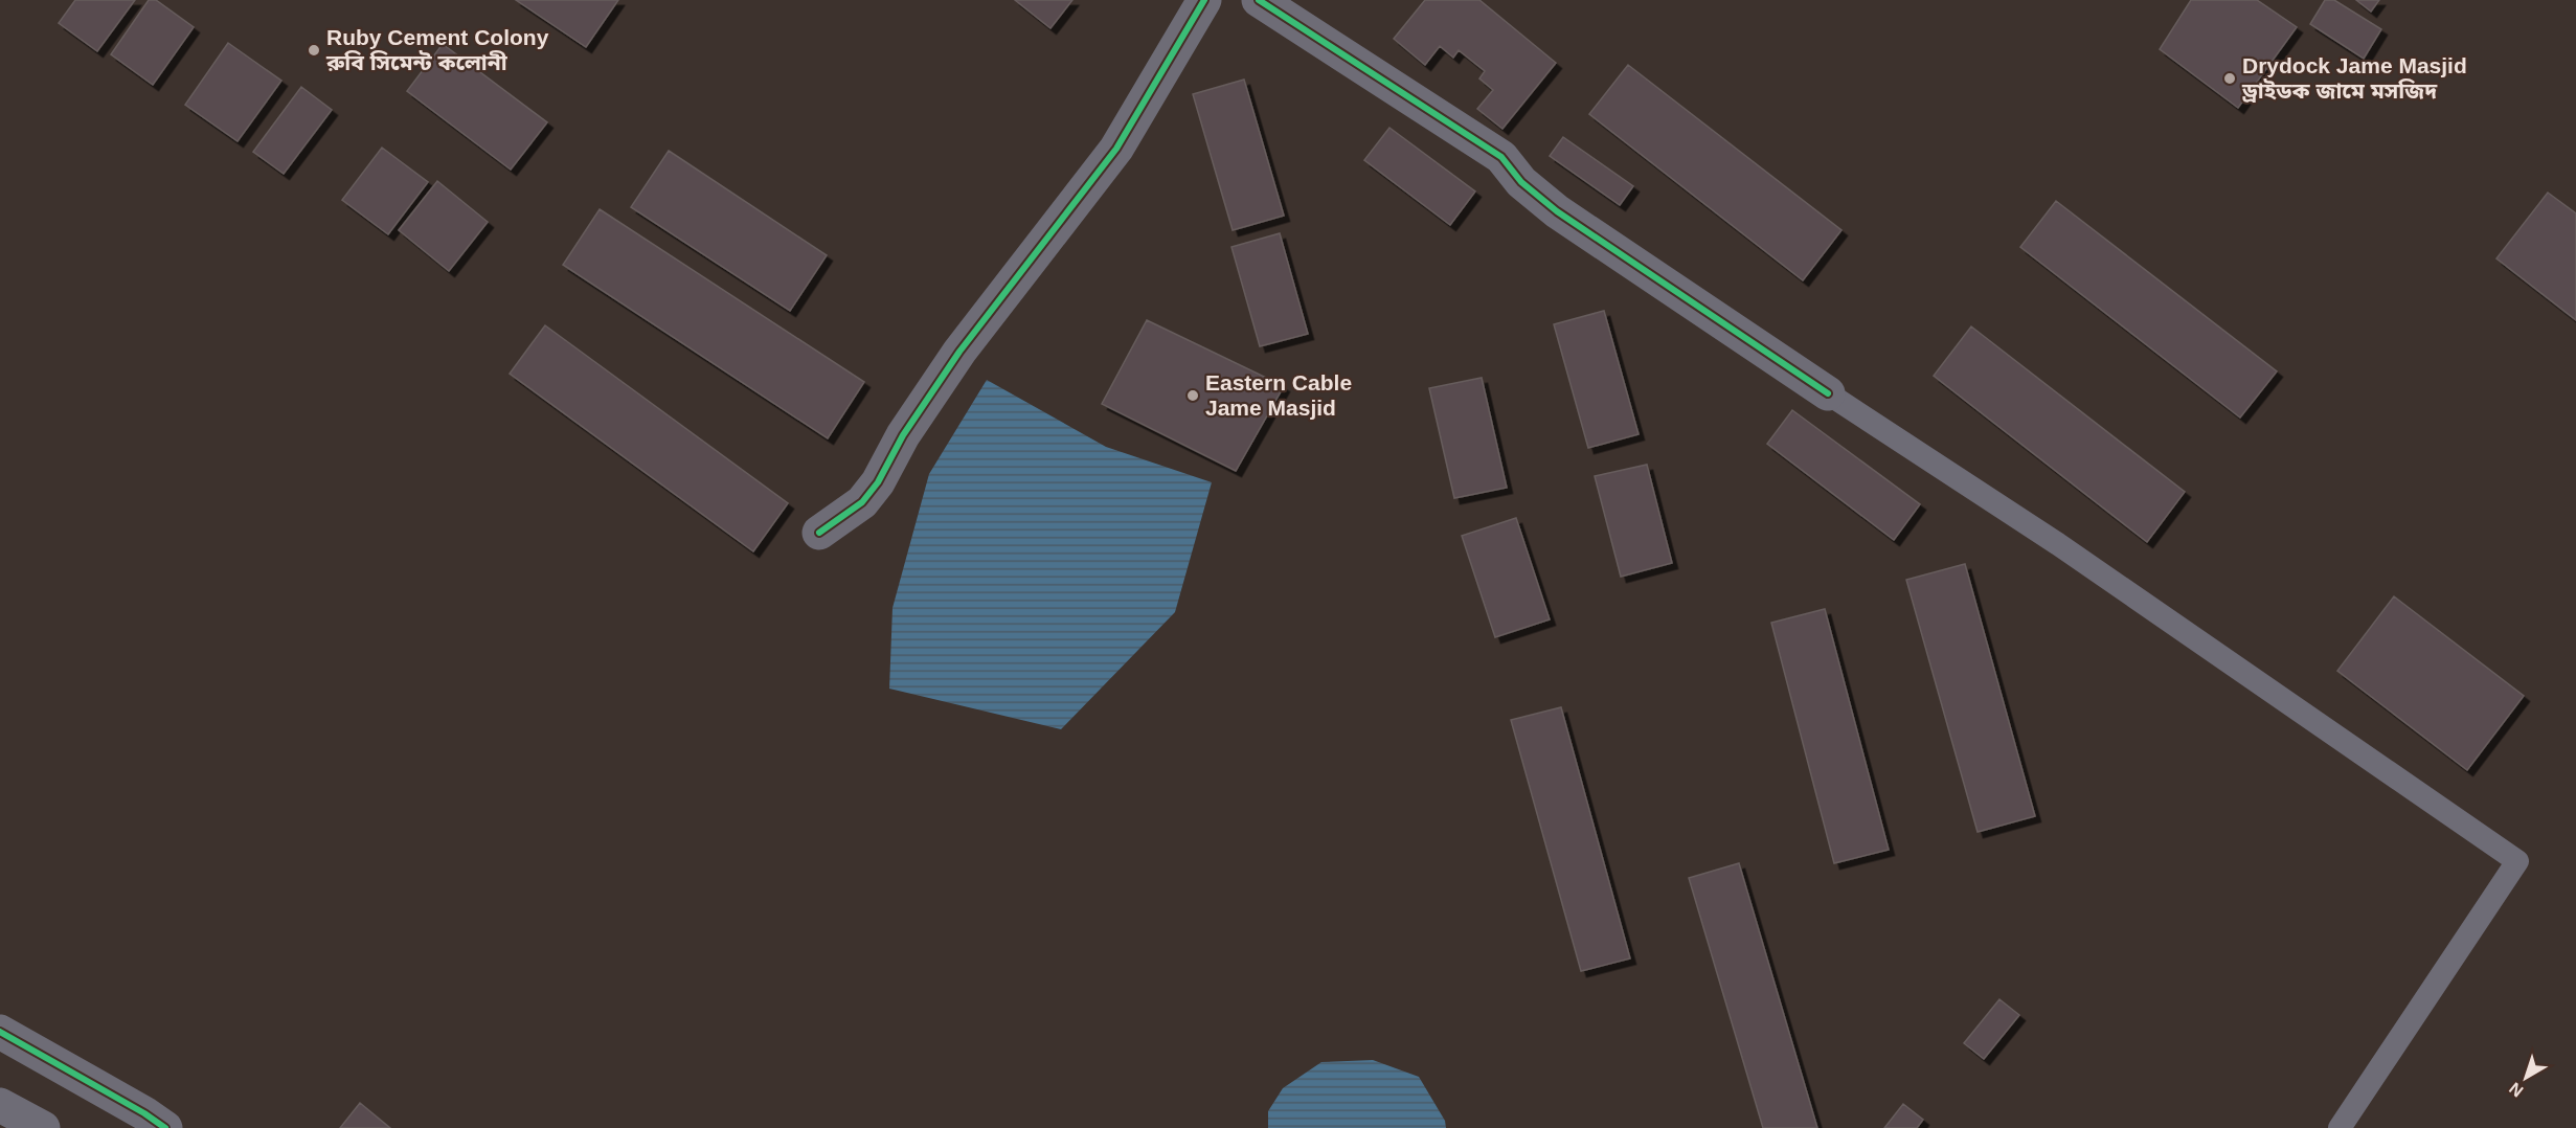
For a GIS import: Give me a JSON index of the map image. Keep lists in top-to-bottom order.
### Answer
{
  "places": ["Ruby Cement Colony রুবি সিমেন্ট কলোনী", "Drydock Jame Masjid ড্রাইডক জামে মসজিদ", "Eastern Cable Jame Masjid"],
  "north": "bottom left"
}
